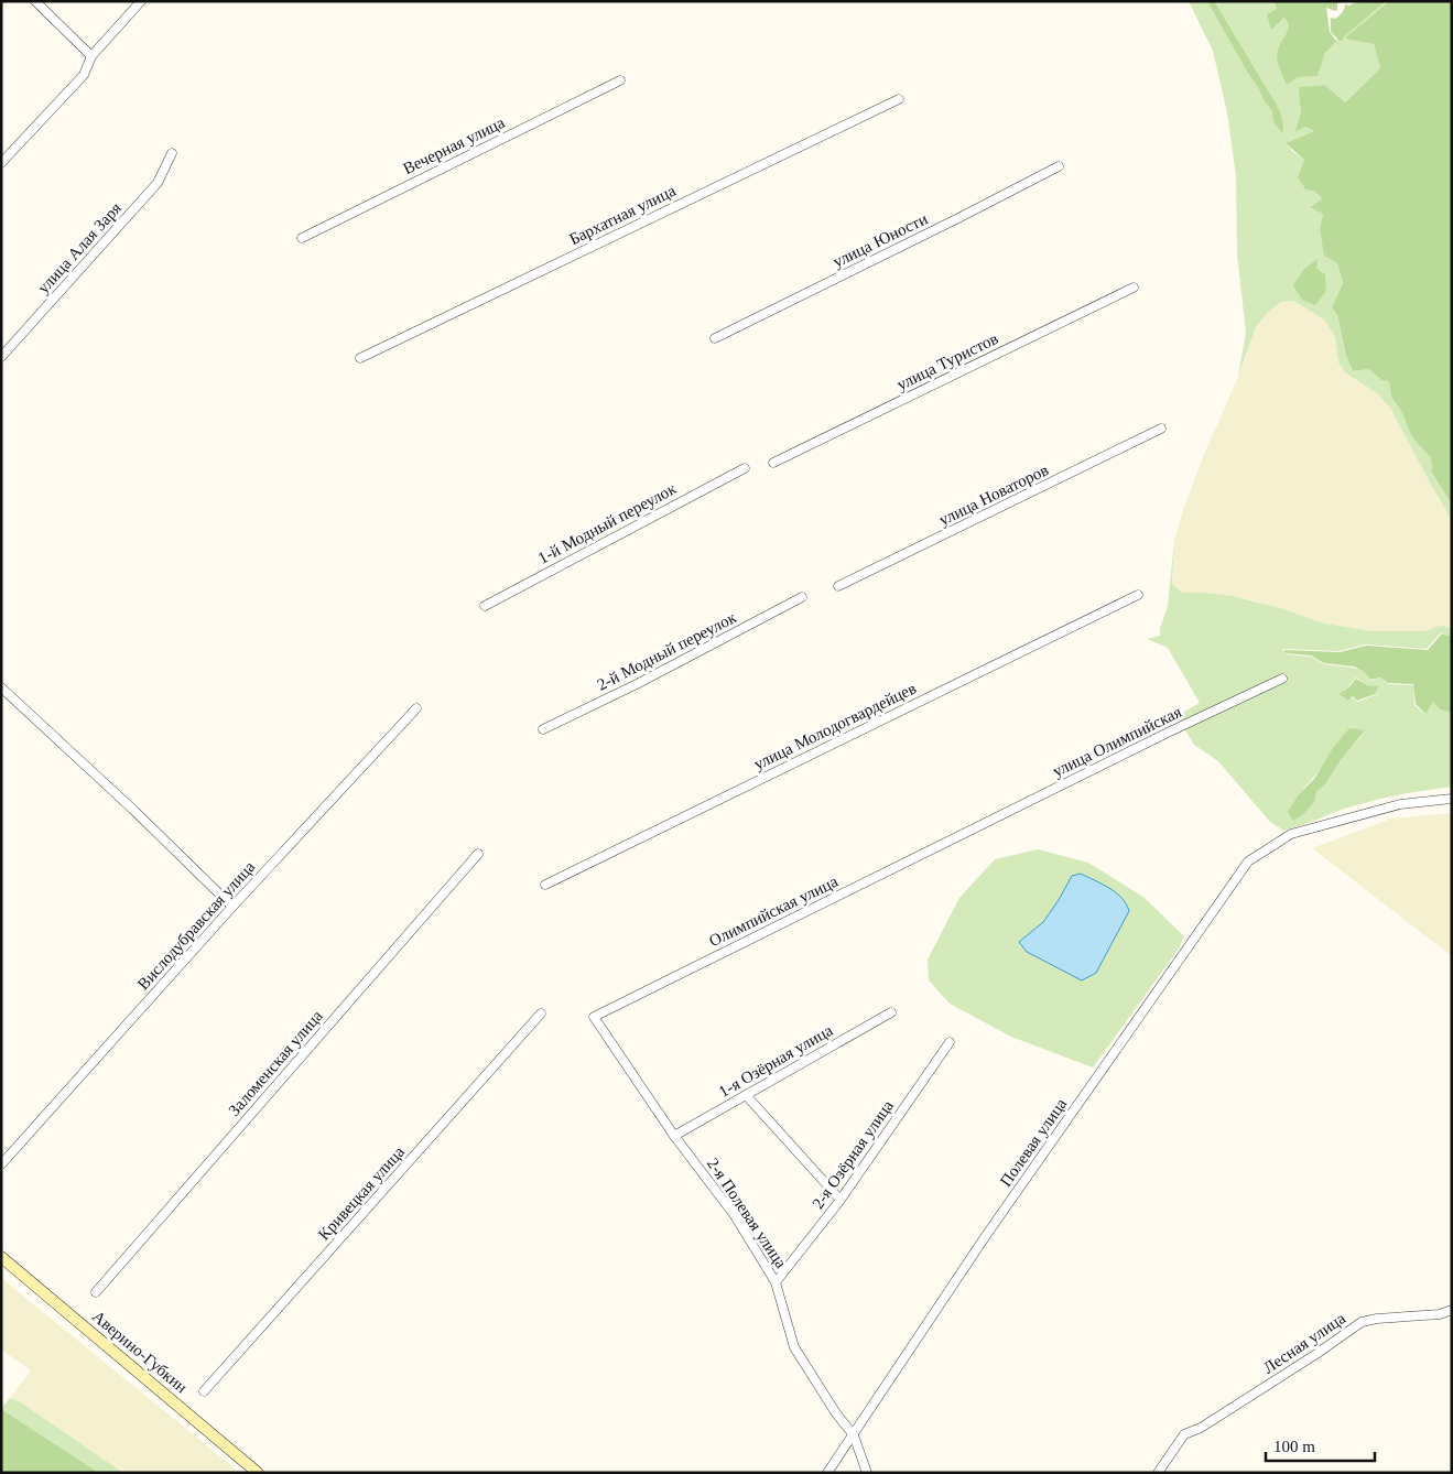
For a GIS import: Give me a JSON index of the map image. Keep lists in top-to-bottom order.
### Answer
{
  "streets": {
    "main road": ["Аверино-Губкин"],
    "street": [
      "Вечерная улица",
      "Бархатная улица",
      "улица Юности",
      "улица Алая Заря",
      "улица Туристов",
      "улица Новаторов",
      "1-й Модный переулок",
      "2-й Модный переулок",
      "улица Молодогвардейцев",
      "улица Олимпийская",
      "Олимпийская улица",
      "Вислодубравская улица",
      "1-я Озёрная улица",
      "Заломенская улица",
      "Полевая улица",
      "2-я Озёрная улица",
      "Кривецкая улица",
      "2-я Полевая улица",
      "Лесная улица"
    ]
  },
  "crossings": [
    ["улица Олимпийская", "Олимпийская улица"],
    ["Олимпийская улица", "2-я Полевая улица"],
    ["1-я Озёрная улица", "2-я Полевая улица"],
    ["Полевая улица", "2-я Полевая улица"],
    ["2-я Озёрная улица", "2-я Полевая улица"]
  ],
  "scale_bar": "100 m"
}
